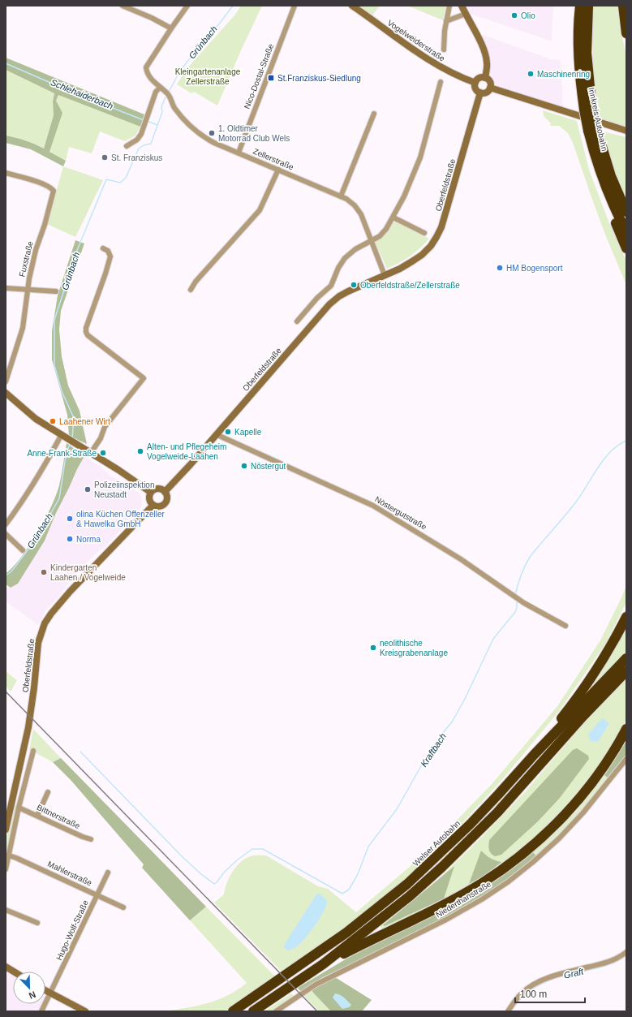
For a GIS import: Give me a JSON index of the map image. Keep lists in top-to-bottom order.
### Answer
{
  "streets": {
    "highway": ["Innkreis Autobahn", "Welser Autobahn"],
    "main road": ["Vogelweiderstraße", "Oberfeldstraße"],
    "street": [
      "Nico-Dostal-Straße",
      "Zellerstraße",
      "Fuxstraße",
      "Nöstergutstraße",
      "Bittnerstraße",
      "Mahlerstraße",
      "Niederthanstraße",
      "Hugo-Wolf-Straße"
    ]
  },
  "crossings": [
    ["Vogelweiderstraße", "Oberfeldstraße"],
    ["Nico-Dostal-Straße", "Zellerstraße"],
    ["Oberfeldstraße", "Nöstergutstraße"],
    ["Mahlerstraße", "Hugo-Wolf-Straße"]
  ],
  "water": [
    "Grünbach",
    "Schlehaiderbach",
    "Kraftbach",
    "Graft"
  ],
  "parks": ["Kleingartenanlage Zellerstraße"],
  "places": {
    "other": [
      "Olio",
      "Maschinenring",
      "1. Oldtimer Motorrad Club Wels",
      "St. Franziskus",
      "HM Bogensport",
      "Oberfeldstraße/Zellerstraße",
      "Laahener Wirt",
      "Kapelle",
      "Alten- und Pflegeheim Vogelweide-Laahen",
      "Anne-Frank-Straße",
      "Nöstergut",
      "Polizeiinspektion Neustadt",
      "olina Küchen Offenzeller & Hawelka GmbH",
      "Norma",
      "Kindergarten Laahen / Vogelweide",
      "neolithische Kreisgrabenanlage"
    ],
    "transit": ["St.Franziskus-Siedlung"]
  },
  "scale_bar": "100 m",
  "north": "bottom right"
}
